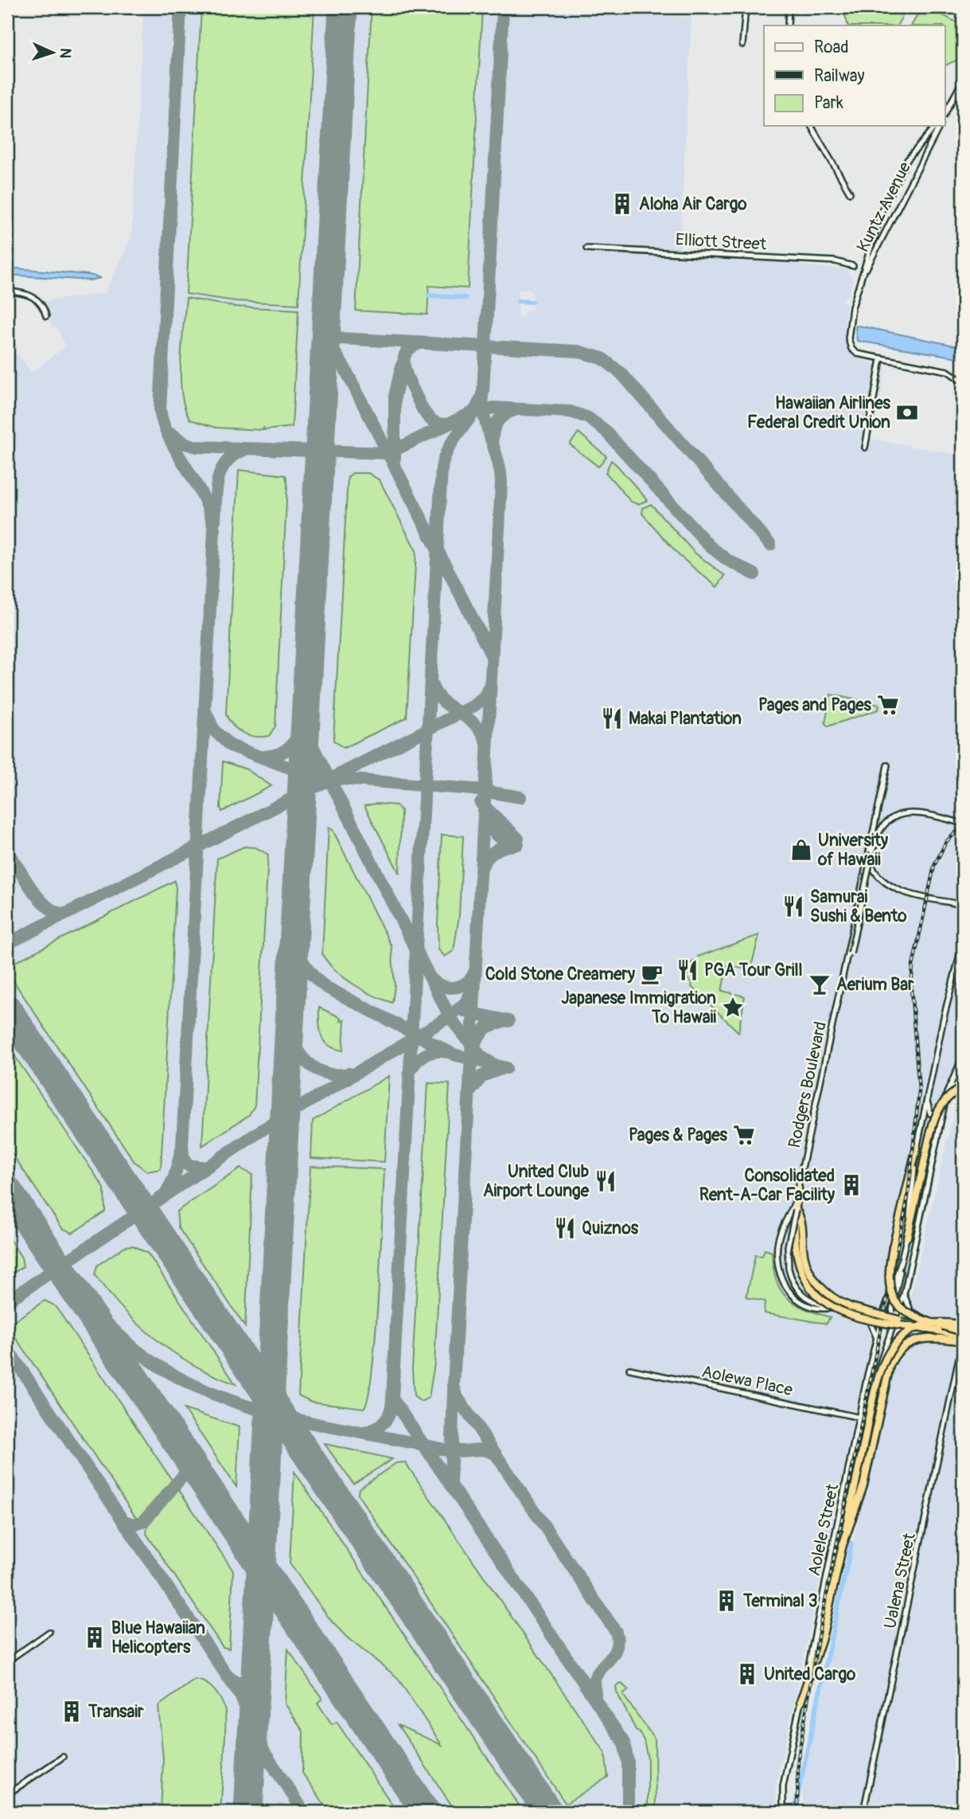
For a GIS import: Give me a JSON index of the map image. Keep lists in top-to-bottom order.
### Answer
{
  "streets": {
    "street": [
      "Kuntz Avenue",
      "Elliott Street",
      "Rodgers Boulevard",
      "Aolewa Place",
      "Aolele Street",
      "Ualena Street"
    ]
  },
  "crossings": [
    ["Rodgers Boulevard", "Aolele Street"],
    ["Aolewa Place", "Aolele Street"]
  ],
  "places": {
    "building": [
      "Aloha Air Cargo",
      "Consolidated Rent-A-Car Facility",
      "Terminal 3",
      "Blue Hawaiian Helicopters",
      "United Cargo",
      "Transair"
    ],
    "bank": ["Hawaiian Airlines Federal Credit Union"],
    "supermarket": ["Pages and Pages", "Pages & Pages"],
    "restaurant": [
      "Makai Plantation",
      "Samurai Sushi & Bento",
      "PGA Tour Grill",
      "United Club Airport Lounge",
      "Quiznos"
    ],
    "shop": ["University of Hawaii"],
    "cafe": ["Cold Stone Creamery"],
    "bar": ["Aerium Bar"],
    "place": ["Japanese Immigration To Hawaii"]
  },
  "legend": ["Road", "Railway", "Park"],
  "north": "right"
}
